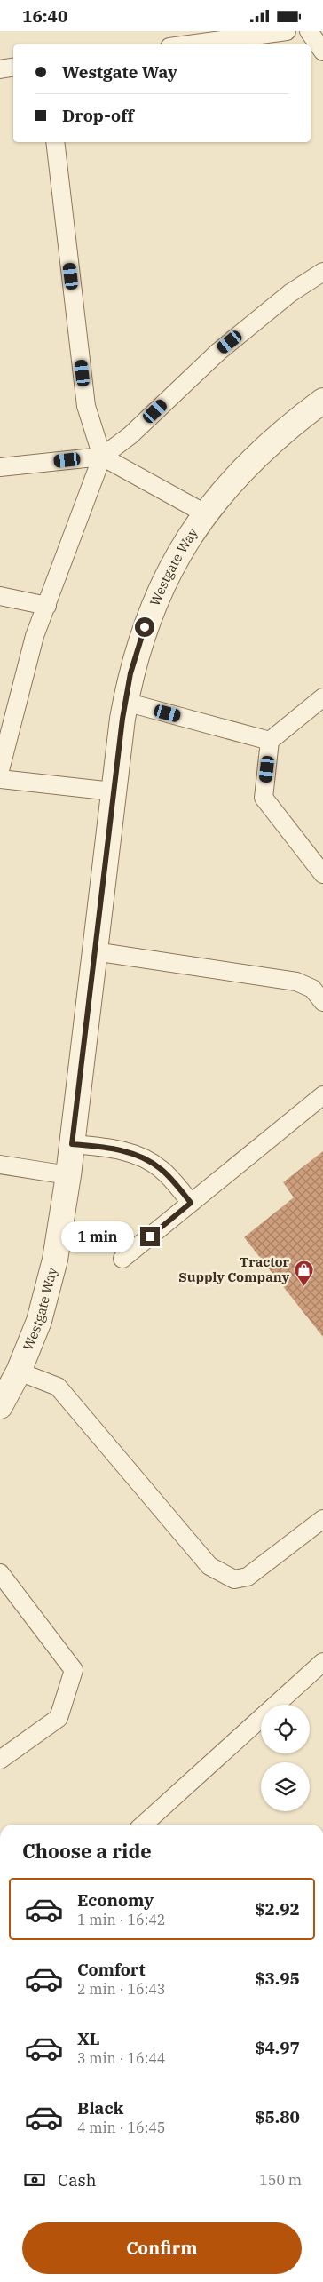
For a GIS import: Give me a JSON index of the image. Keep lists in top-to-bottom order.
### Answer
{
  "streets": {
    "street": ["Westgate Way"]
  },
  "places": {
    "shop": ["Tractor Supply Company"]
  },
  "page": {
    "status": "16:40",
    "banner": ["Westgate Way", "Drop-off"],
    "bubble": "1 min",
    "heading": "Choose a ride",
    "list": [
      {
        "name": "Economy",
        "note": "1 min · 16:42",
        "value": "$2.92"
      },
      {
        "name": "Comfort",
        "note": "2 min · 16:43",
        "value": "$3.95"
      },
      {
        "name": "XL",
        "note": "3 min · 16:44",
        "value": "$4.97"
      },
      {
        "name": "Black",
        "note": "4 min · 16:45",
        "value": "$5.80"
      }
    ],
    "pay": ["Cash", "150 m"],
    "buttons": "Confirm"
  }
}
